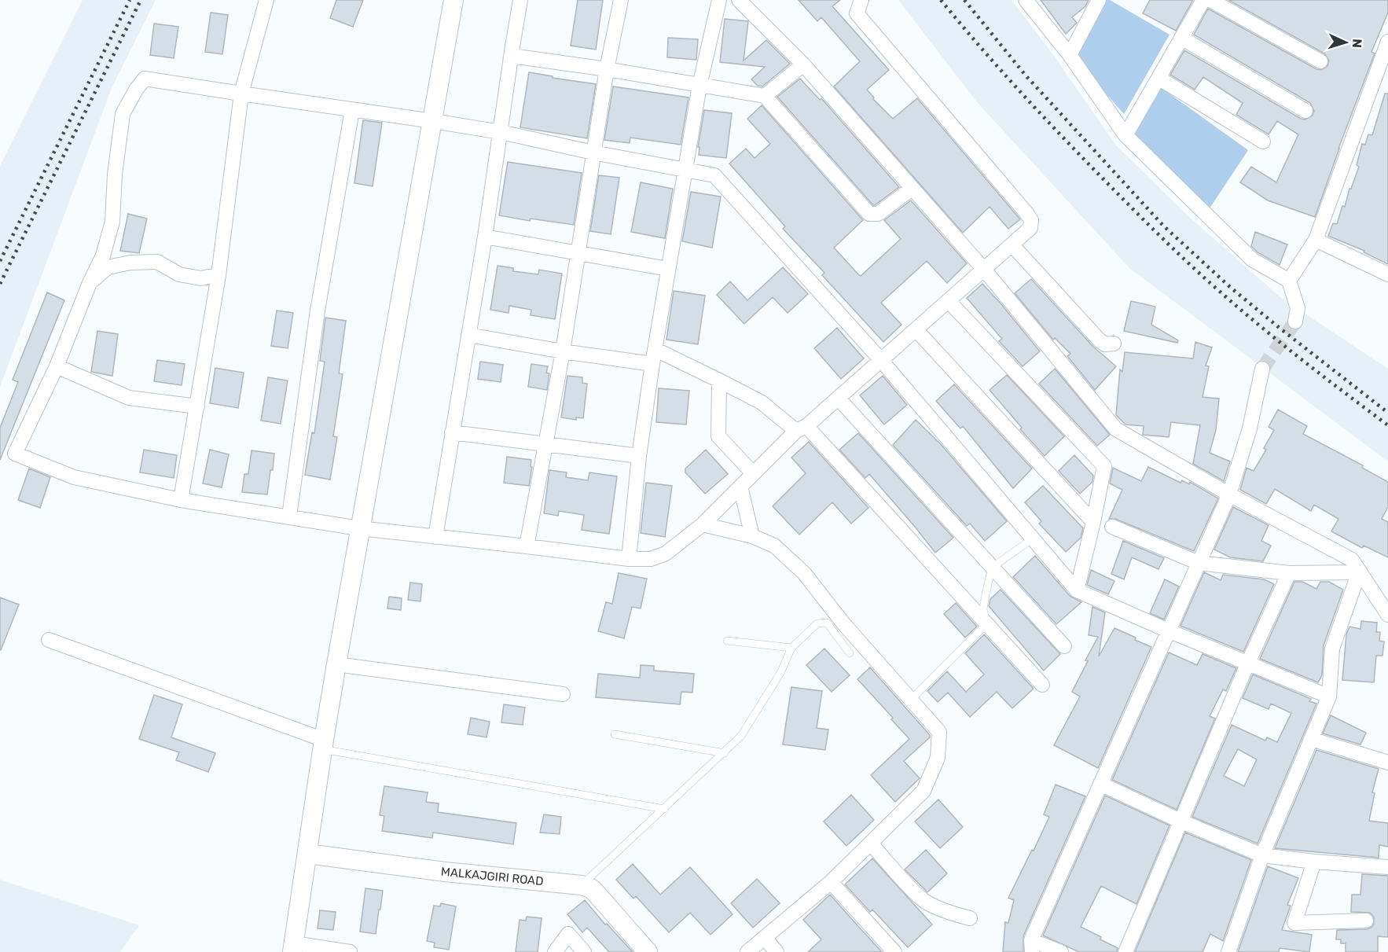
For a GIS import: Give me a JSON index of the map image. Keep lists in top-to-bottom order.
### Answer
{
  "streets": {
    "street": ["MALKAJGIRI ROAD"]
  },
  "north": "right"
}
